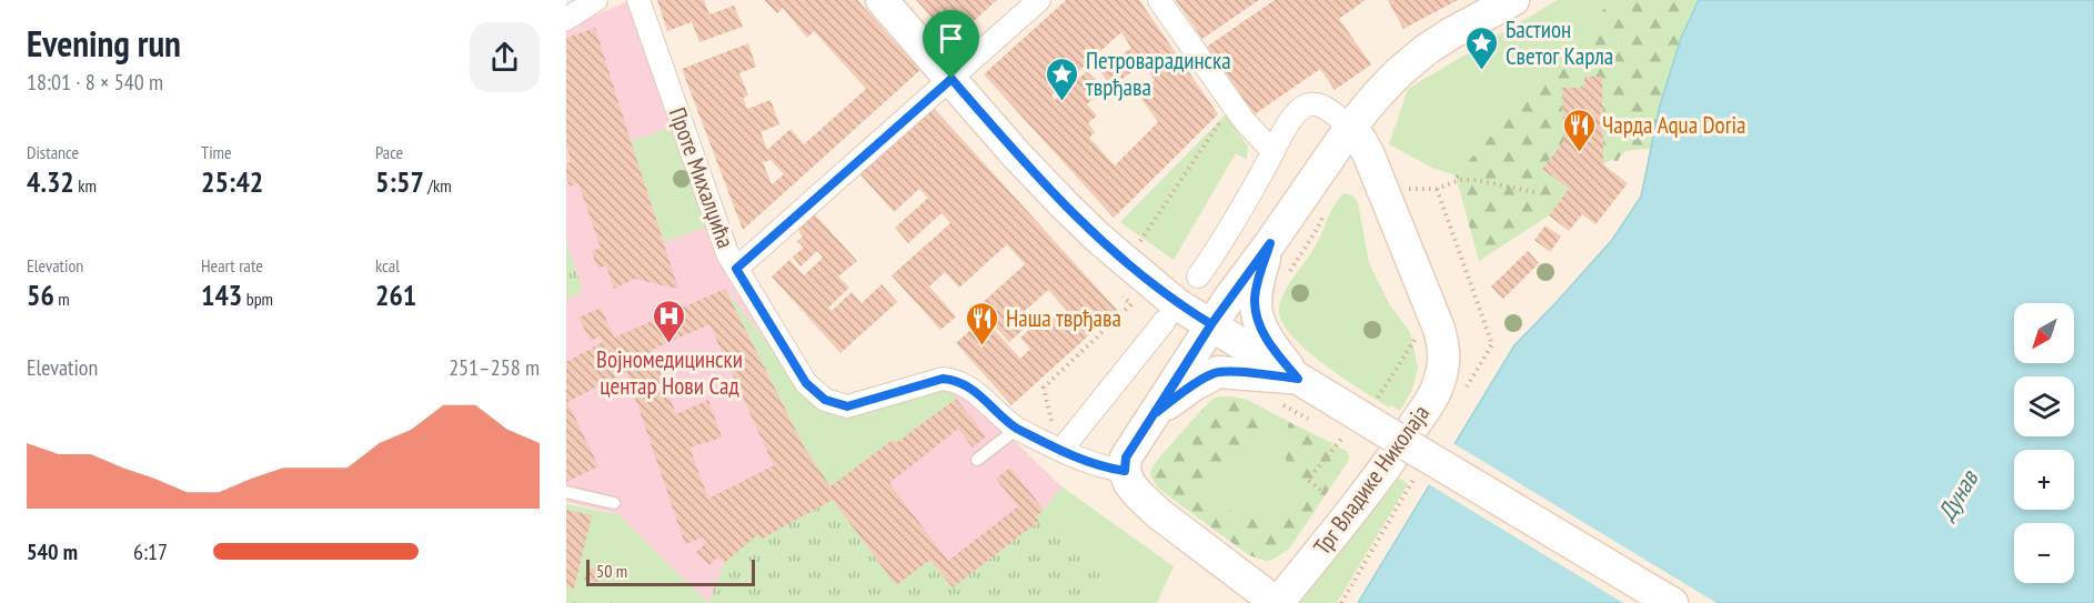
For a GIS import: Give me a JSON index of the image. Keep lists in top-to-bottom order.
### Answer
{
  "streets": {
    "main road": ["Трг Владике Николаја"],
    "street": ["Проте Михалџића"]
  },
  "crossings": [
    ["Проте Михалџића", "Трг Владике Николаја"]
  ],
  "water": ["Дунав"],
  "places": {
    "place": ["Бастион Светог Карла", "Петроварадинска тврђава"],
    "restaurant": ["Чарда Aqua Doria", "Наша тврђава"],
    "hospital": ["Војномедицински центар Нови Сад"]
  },
  "scale_bar": "50 m",
  "north": "bottom left",
  "page": {
    "heading": ["Evening run", "18:01 · 8 × 540 m"],
    "stats": [
      ["Distance", "4.32 km"],
      ["Time", "25:42"],
      ["Pace", "5:57 /km"],
      ["Elevation", "56 m"],
      ["Heart rate", "143 bpm"],
      ["kcal", "261"]
    ],
    "map_buttons": ["+", "−"],
    "chart": ["Elevation", "251–258 m"],
    "list": [
      {
        "name": "540 m",
        "note": "6:17"
      }
    ],
    "scale": "50 m"
  }
}
